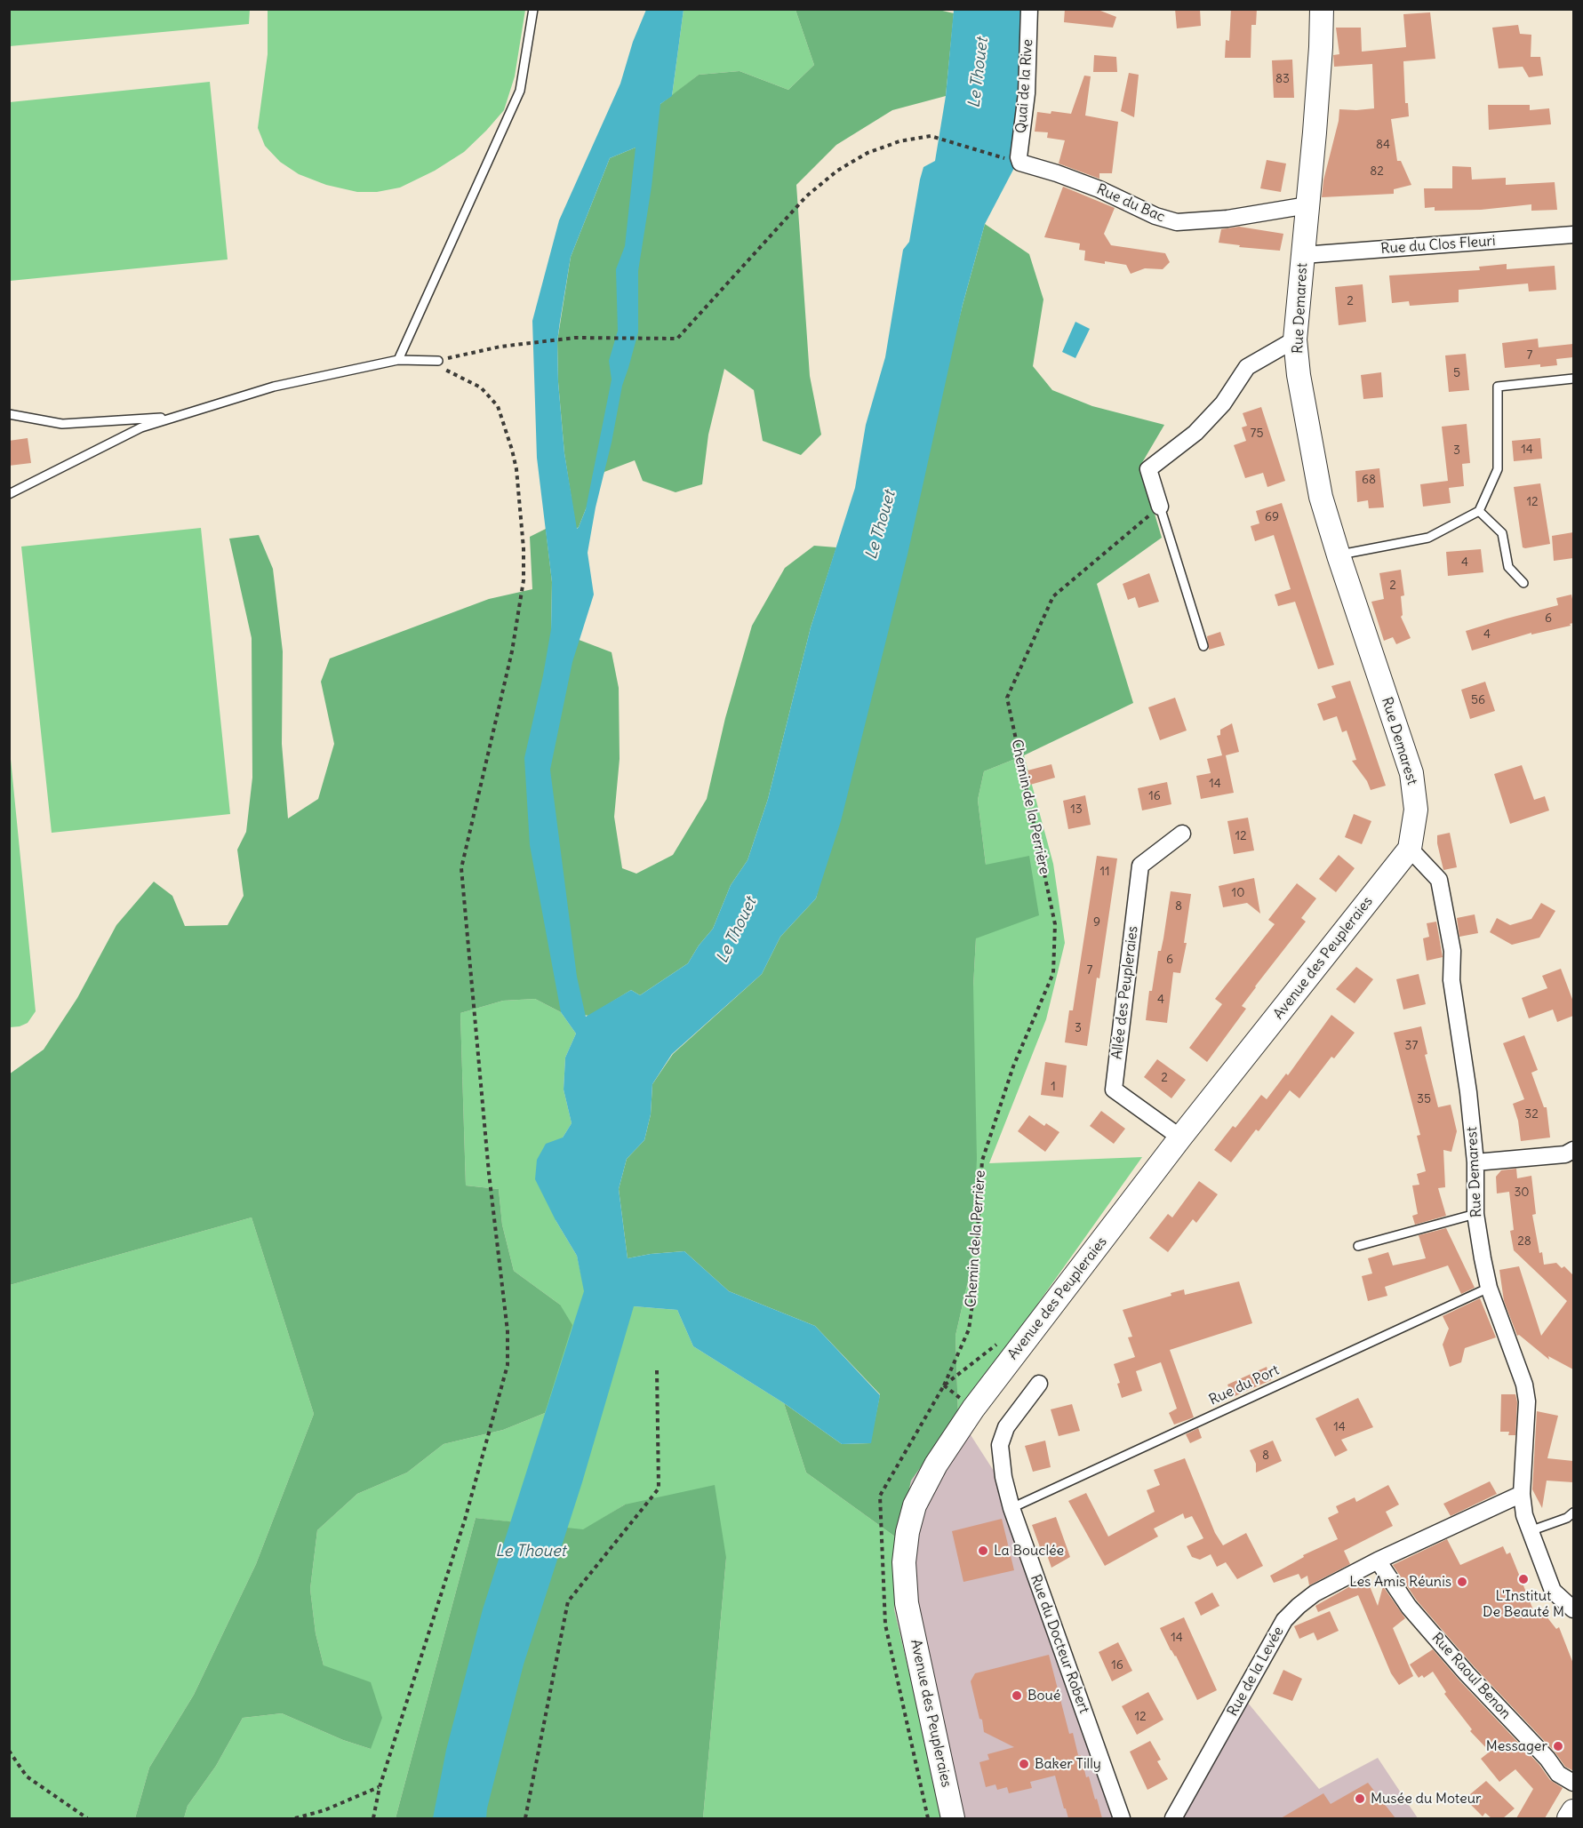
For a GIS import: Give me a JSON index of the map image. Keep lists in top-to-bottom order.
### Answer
{
  "streets": {
    "street": [
      "Quai de la Rive",
      "Rue du Bac",
      "Rue du Clos Fleuri",
      "Rue Demarest",
      "Avenue des Peupleraies",
      "Allée des Peupleraies",
      "Rue du Docteur Robert",
      "Rue de la Levée",
      "Rue Raoul Benon"
    ],
    "lane": ["Rue du Port"],
    "path": ["Chemin de la Perrière"]
  },
  "crossings": [
    ["Quai de la Rive", "Rue du Bac"],
    ["Rue du Bac", "Rue Demarest"],
    ["Rue du Clos Fleuri", "Rue Demarest"],
    ["Rue Demarest", "Avenue des Peupleraies"],
    ["Rue Demarest", "Rue du Port"],
    ["Rue Demarest", "Rue de la Levée"],
    ["Avenue des Peupleraies", "Allée des Peupleraies"],
    ["Rue du Port", "Rue du Docteur Robert"],
    ["Rue de la Levée", "Rue Raoul Benon"]
  ],
  "water": ["Le Thouet"],
  "places": [
    "La Bouclée",
    "L'Institut De Beauté M",
    "Les Amis Réunis",
    "Boué",
    "Messager",
    "Baker Tilly",
    "Musée du Moteur"
  ],
  "house_numbers": [
    "83",
    "84",
    "82",
    "2",
    "7",
    "5",
    "75",
    "14",
    "3",
    "68",
    "12",
    "69",
    "4",
    "2",
    "6",
    "4",
    "56",
    "14",
    "16",
    "13",
    "12",
    "11",
    "10",
    "8",
    "9",
    "6",
    "7",
    "4",
    "3",
    "37",
    "2",
    "1",
    "35",
    "32",
    "30",
    "28",
    "14",
    "8",
    "14",
    "16",
    "12"
  ]
}
